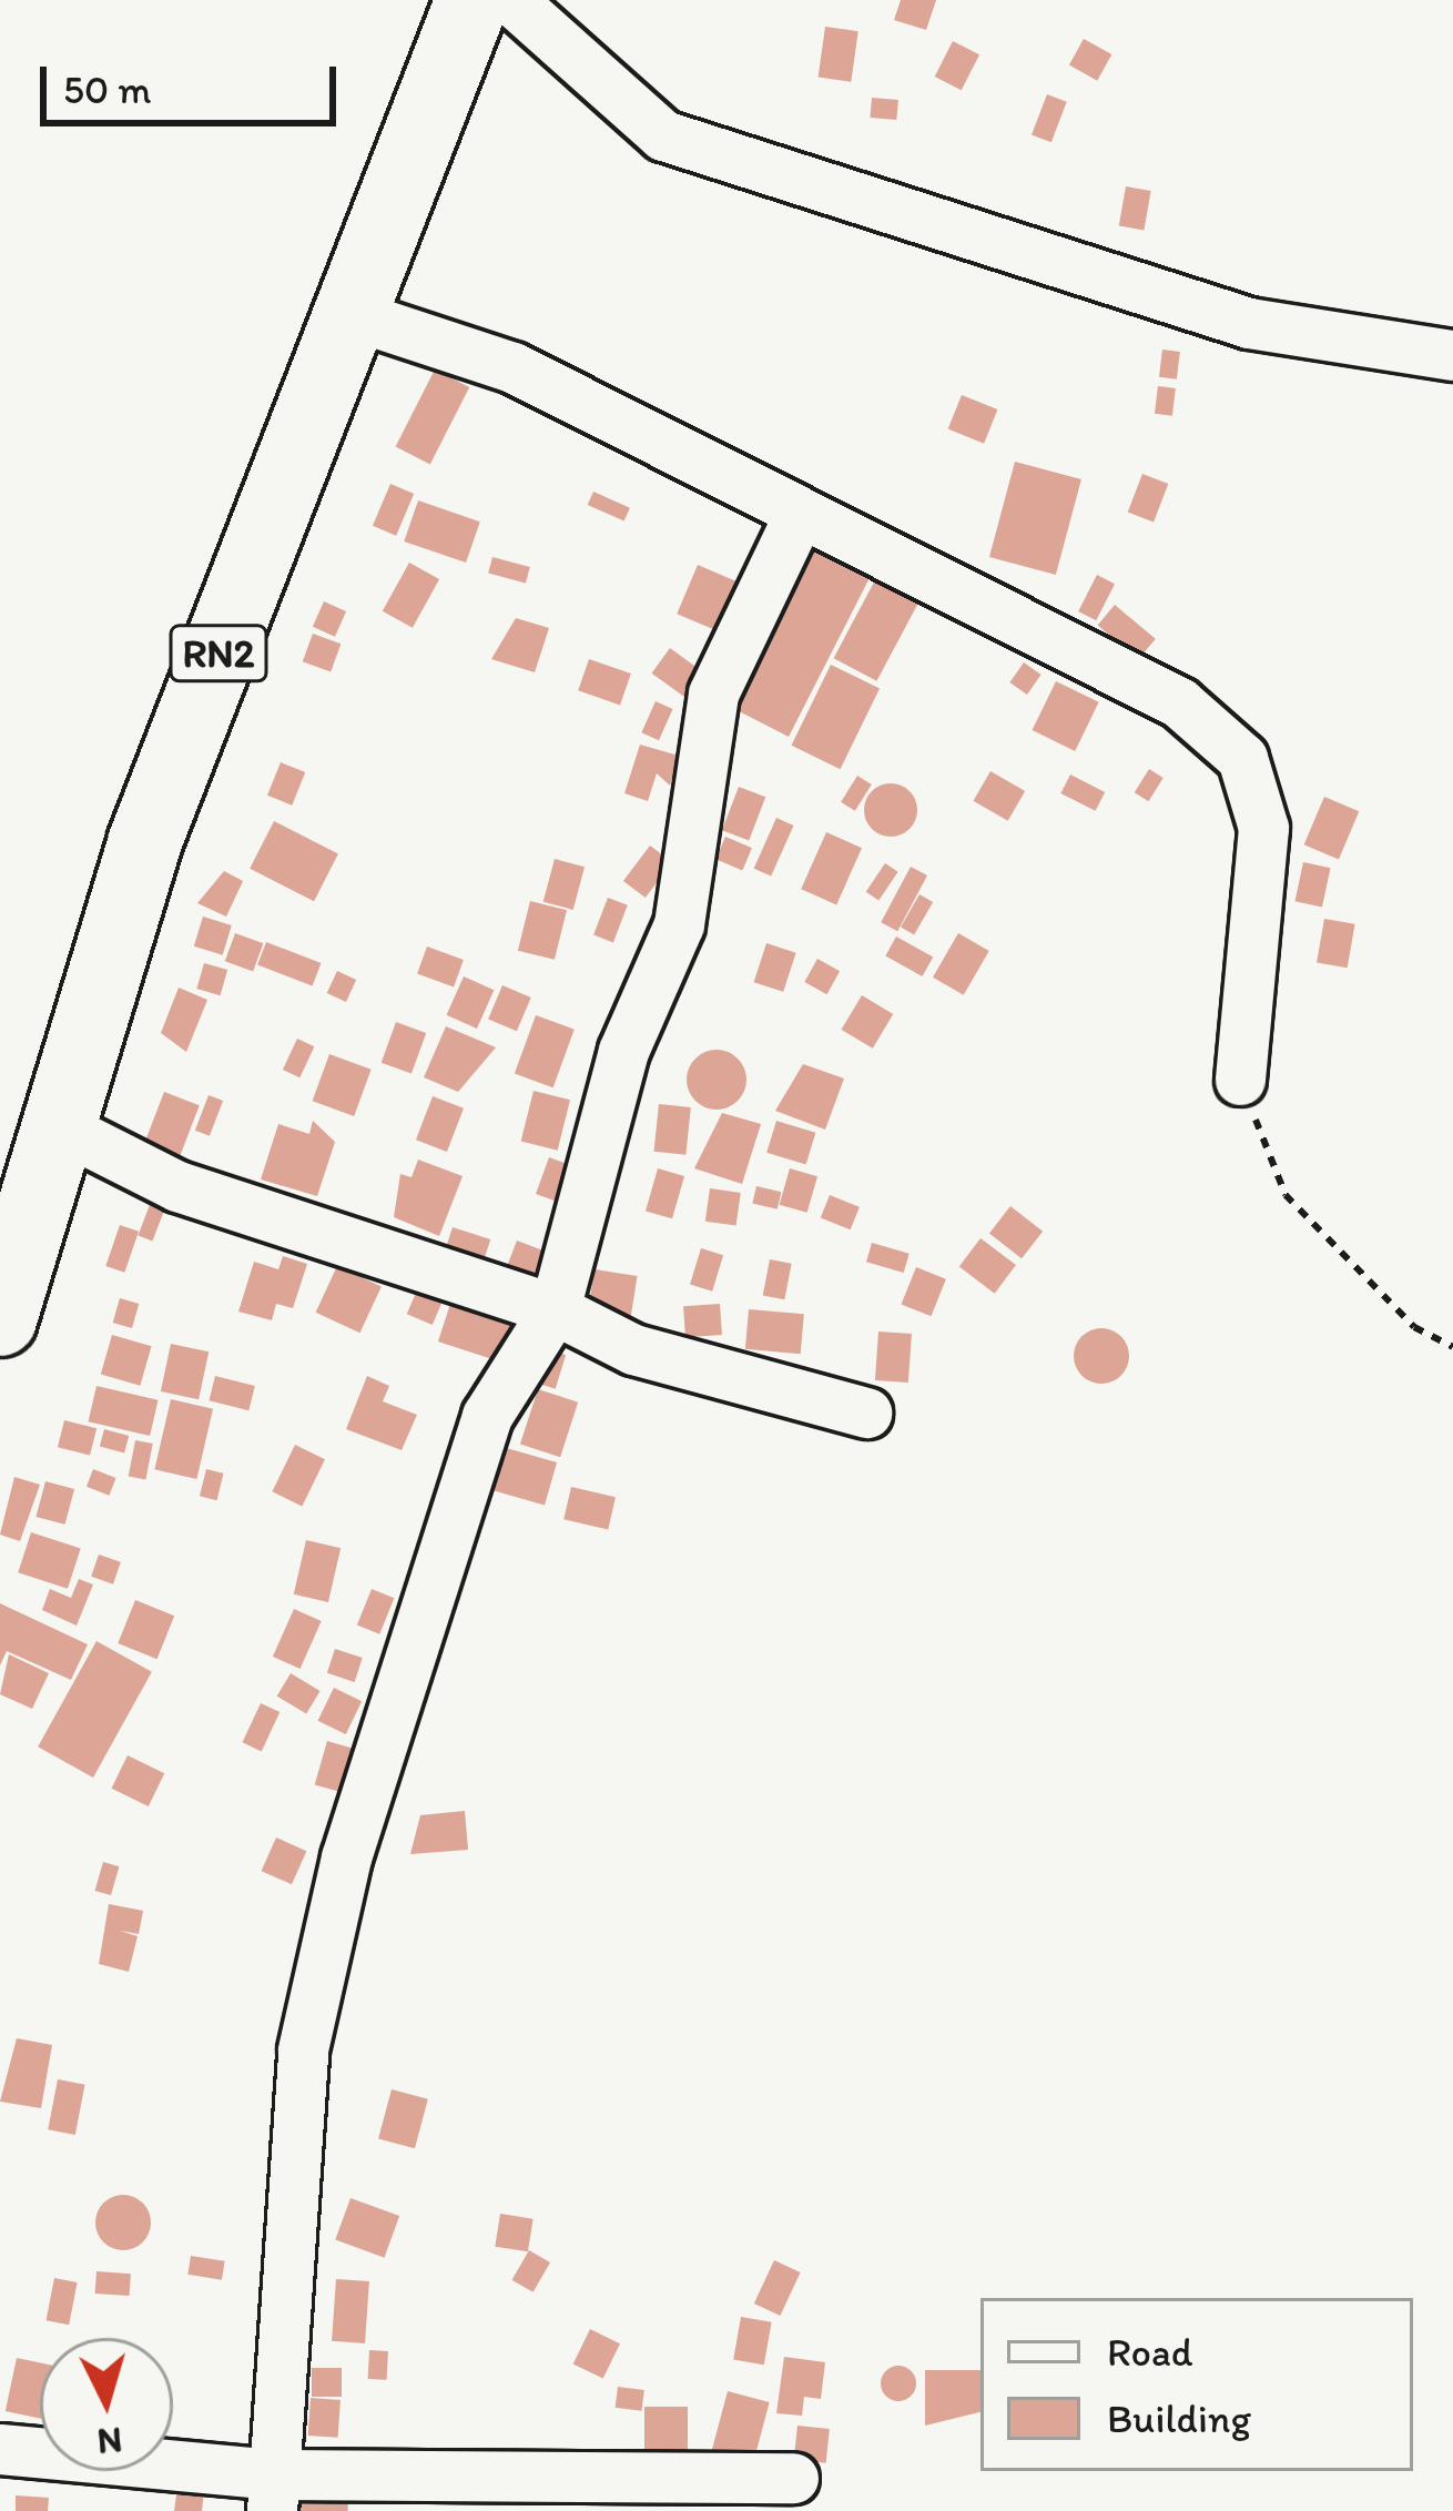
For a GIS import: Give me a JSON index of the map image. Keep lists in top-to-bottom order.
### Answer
{
  "streets": {
    "highway": ["RN2"]
  },
  "legend": ["Road", "Building"],
  "scale_bar": "50 m",
  "north": "bottom"
}
